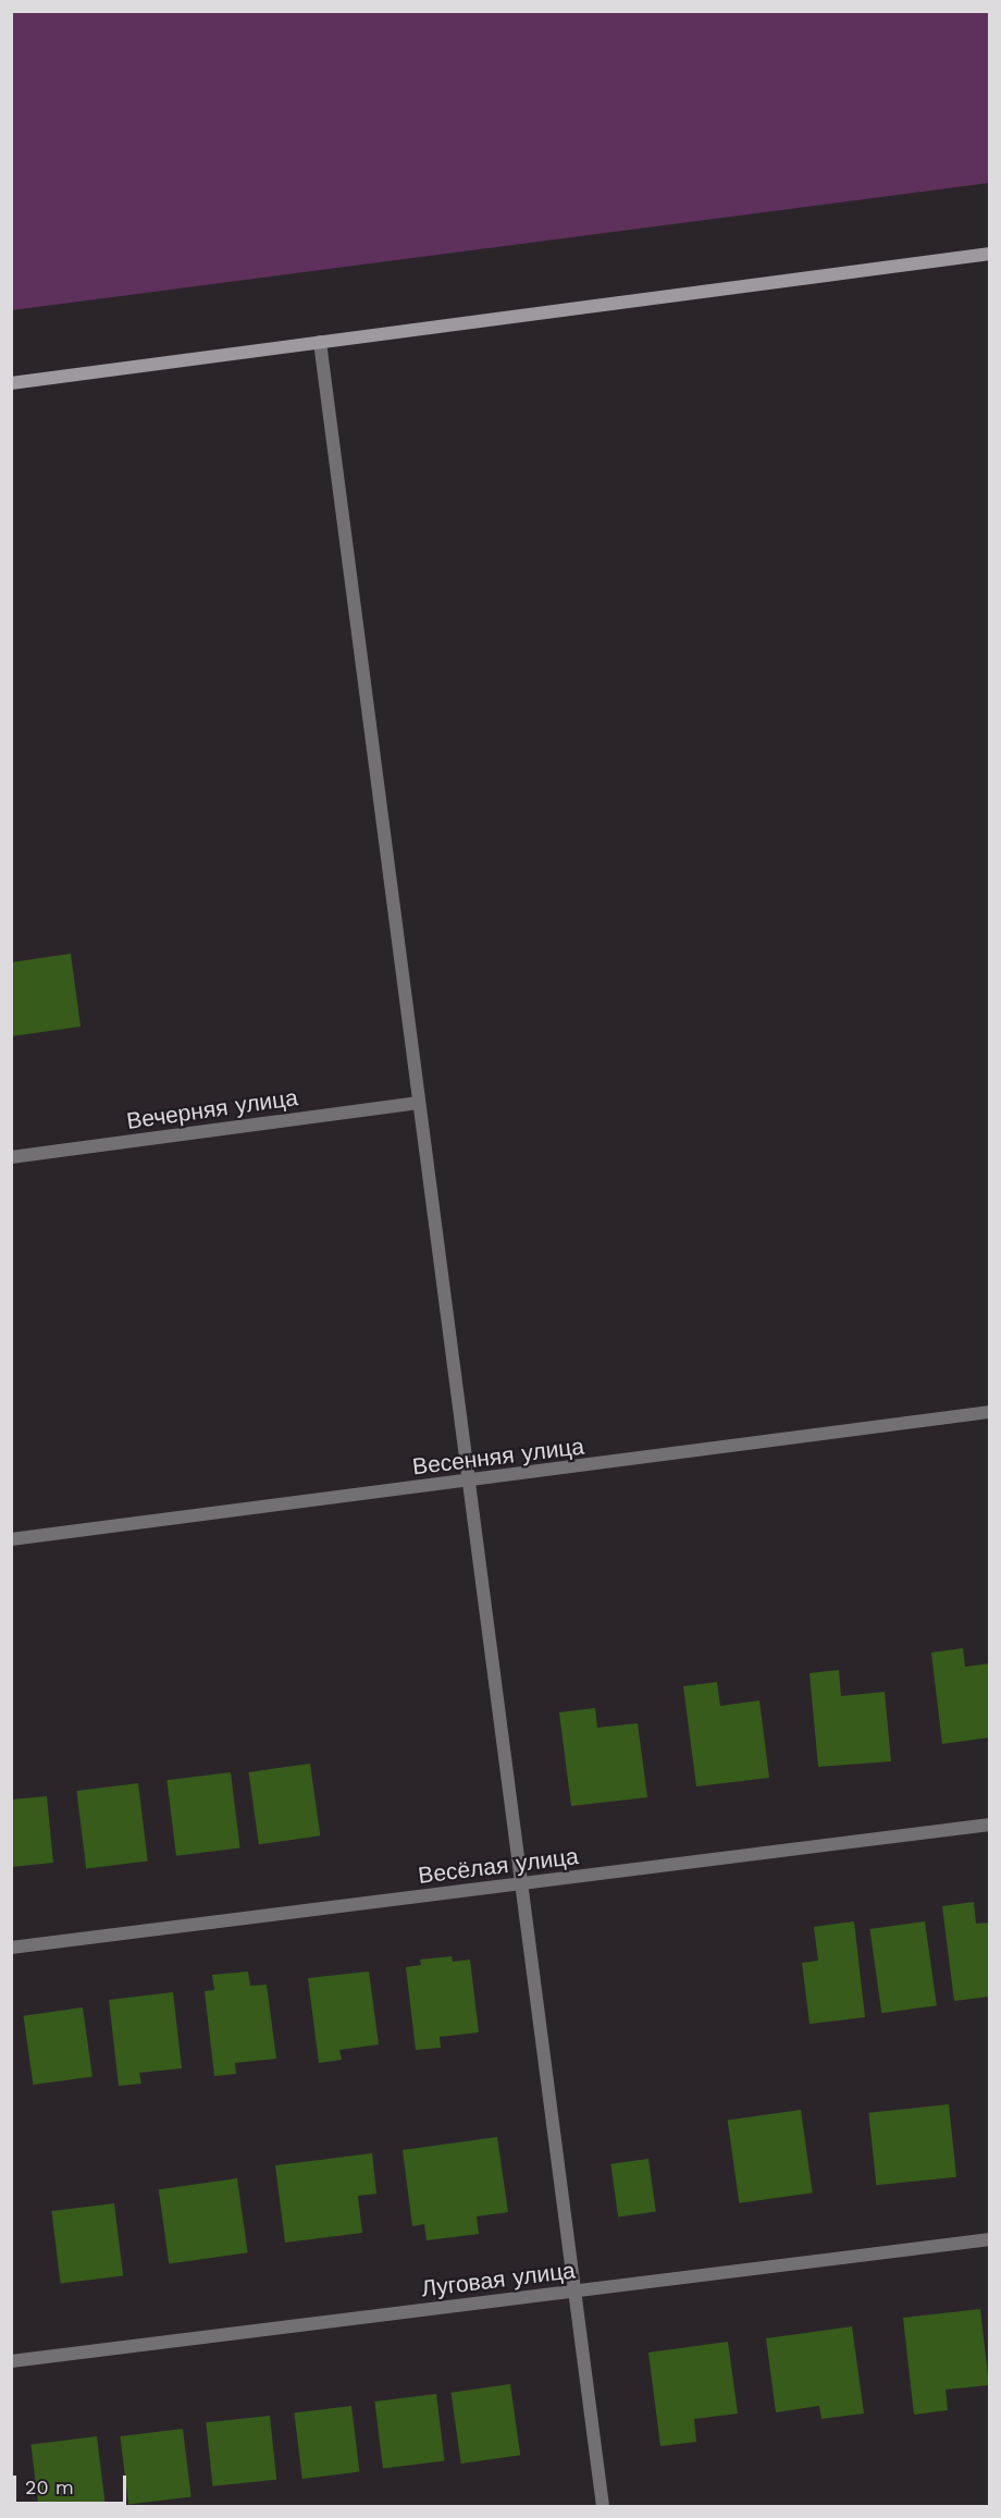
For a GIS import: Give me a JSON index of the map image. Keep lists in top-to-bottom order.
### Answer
{
  "streets": {
    "street": [
      "Вечерняя улица",
      "Весенняя улица",
      "Весёлая улица",
      "Луговая улица"
    ]
  },
  "scale_bar": "20 m"
}
